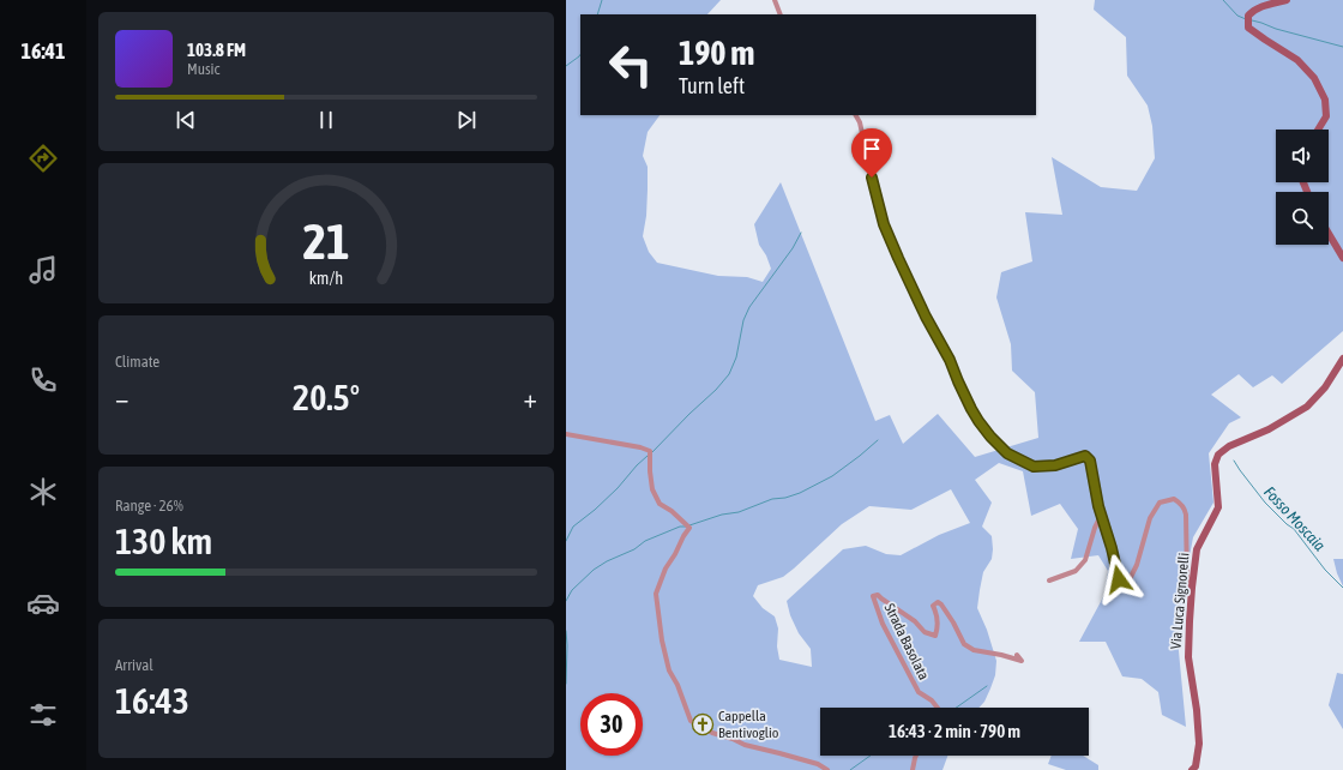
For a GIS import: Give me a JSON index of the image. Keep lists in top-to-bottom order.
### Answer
{
  "streets": {
    "main road": ["Via Luca Signorelli"],
    "street": ["Strada Basolata"]
  },
  "water": ["Fosso Moscaia"],
  "places": {
    "church": ["Cappella Bentivoglio"]
  },
  "page": {
    "tabs": "16:41",
    "turn": ["190 m", "Turn left"],
    "song": ["103.8 FM", "Music"],
    "tile": [
      "Climate",
      ["Range · 26%", "130 km"],
      ["Arrival", "16:43"]
    ],
    "heat": ["−", "20.5°", "+"],
    "limit": "30",
    "trip": "16:43 · 2 min · 790 m",
    "gauge": ["21", "km/h"]
  }
}
